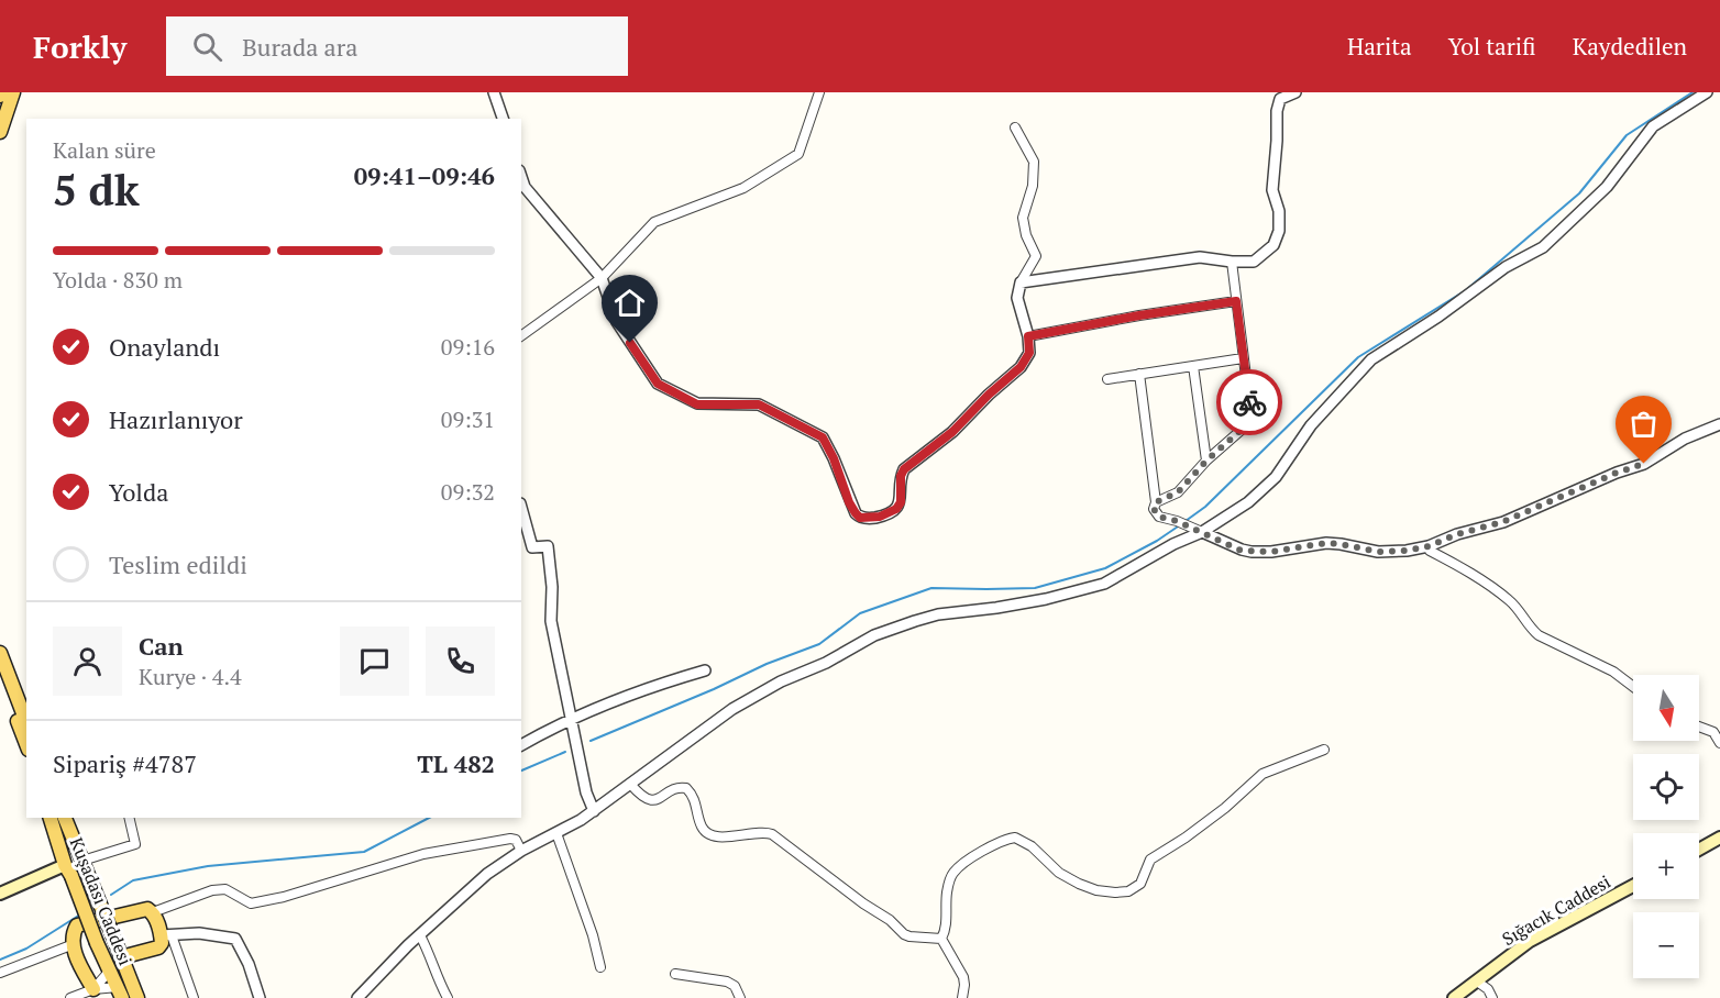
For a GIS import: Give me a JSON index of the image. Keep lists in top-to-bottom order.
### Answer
{
  "streets": {
    "main road": ["Kuşadası Caddesi", "Sığacık Caddesi"]
  },
  "north": "bottom",
  "page": {
    "header": "Forkly",
    "search": "Burada ara",
    "nav": ["Harita", "Yol tarifi", "Kaydedilen"],
    "heading": ["5 dk", "Kalan süre", "09:41–09:46"],
    "panel": [
      "Can",
      "Kurye · 4.4",
      "Sipariş #4787",
      "TL 482"
    ],
    "bar": "Yolda · 830 m",
    "list": [
      ["Onaylandı", "09:16"],
      ["Hazırlanıyor", "09:31"],
      ["Yolda", "09:32"],
      "Teslim edildi"
    ],
    "map_buttons": ["+", "−"]
  }
}
